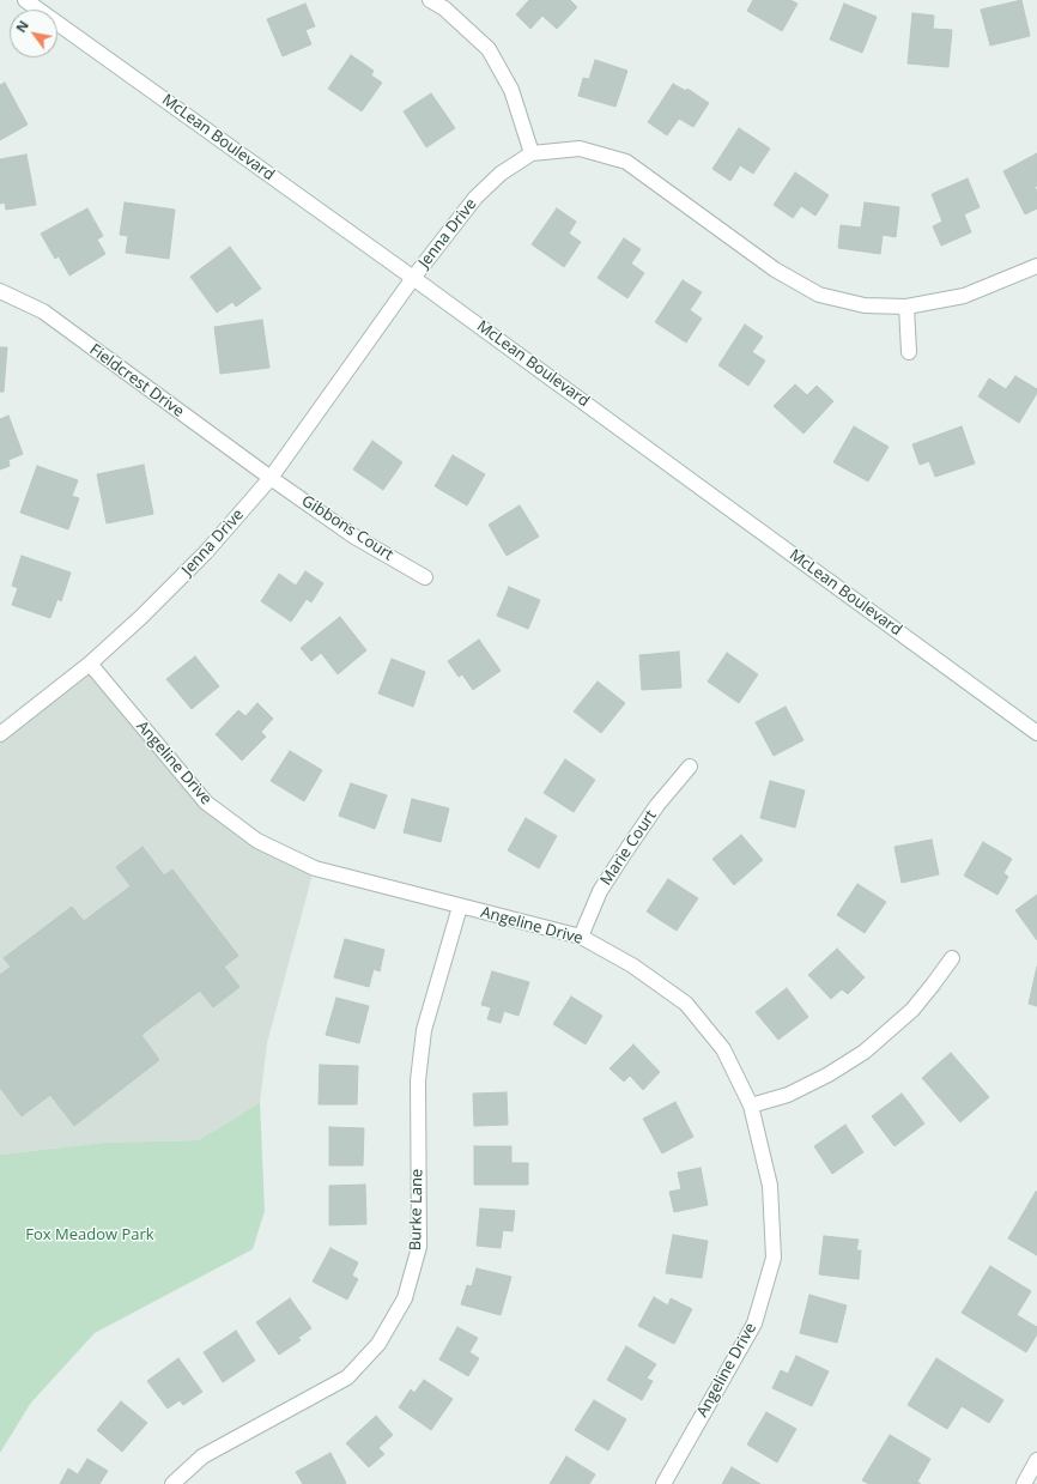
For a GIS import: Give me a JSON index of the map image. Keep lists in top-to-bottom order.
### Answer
{
  "streets": {
    "street": [
      "McLean Boulevard",
      "Jenna Drive",
      "Fieldcrest Drive",
      "Gibbons Court",
      "Angeline Drive",
      "Marie Court",
      "Burke Lane"
    ]
  },
  "crossings": [
    ["McLean Boulevard", "Jenna Drive"],
    ["Jenna Drive", "Fieldcrest Drive"],
    ["Jenna Drive", "Gibbons Court"],
    ["Jenna Drive", "Angeline Drive"],
    ["Fieldcrest Drive", "Gibbons Court"],
    ["Angeline Drive", "Marie Court"],
    ["Angeline Drive", "Burke Lane"]
  ],
  "parks": ["Fox Meadow Park"],
  "north": "top left"
}
